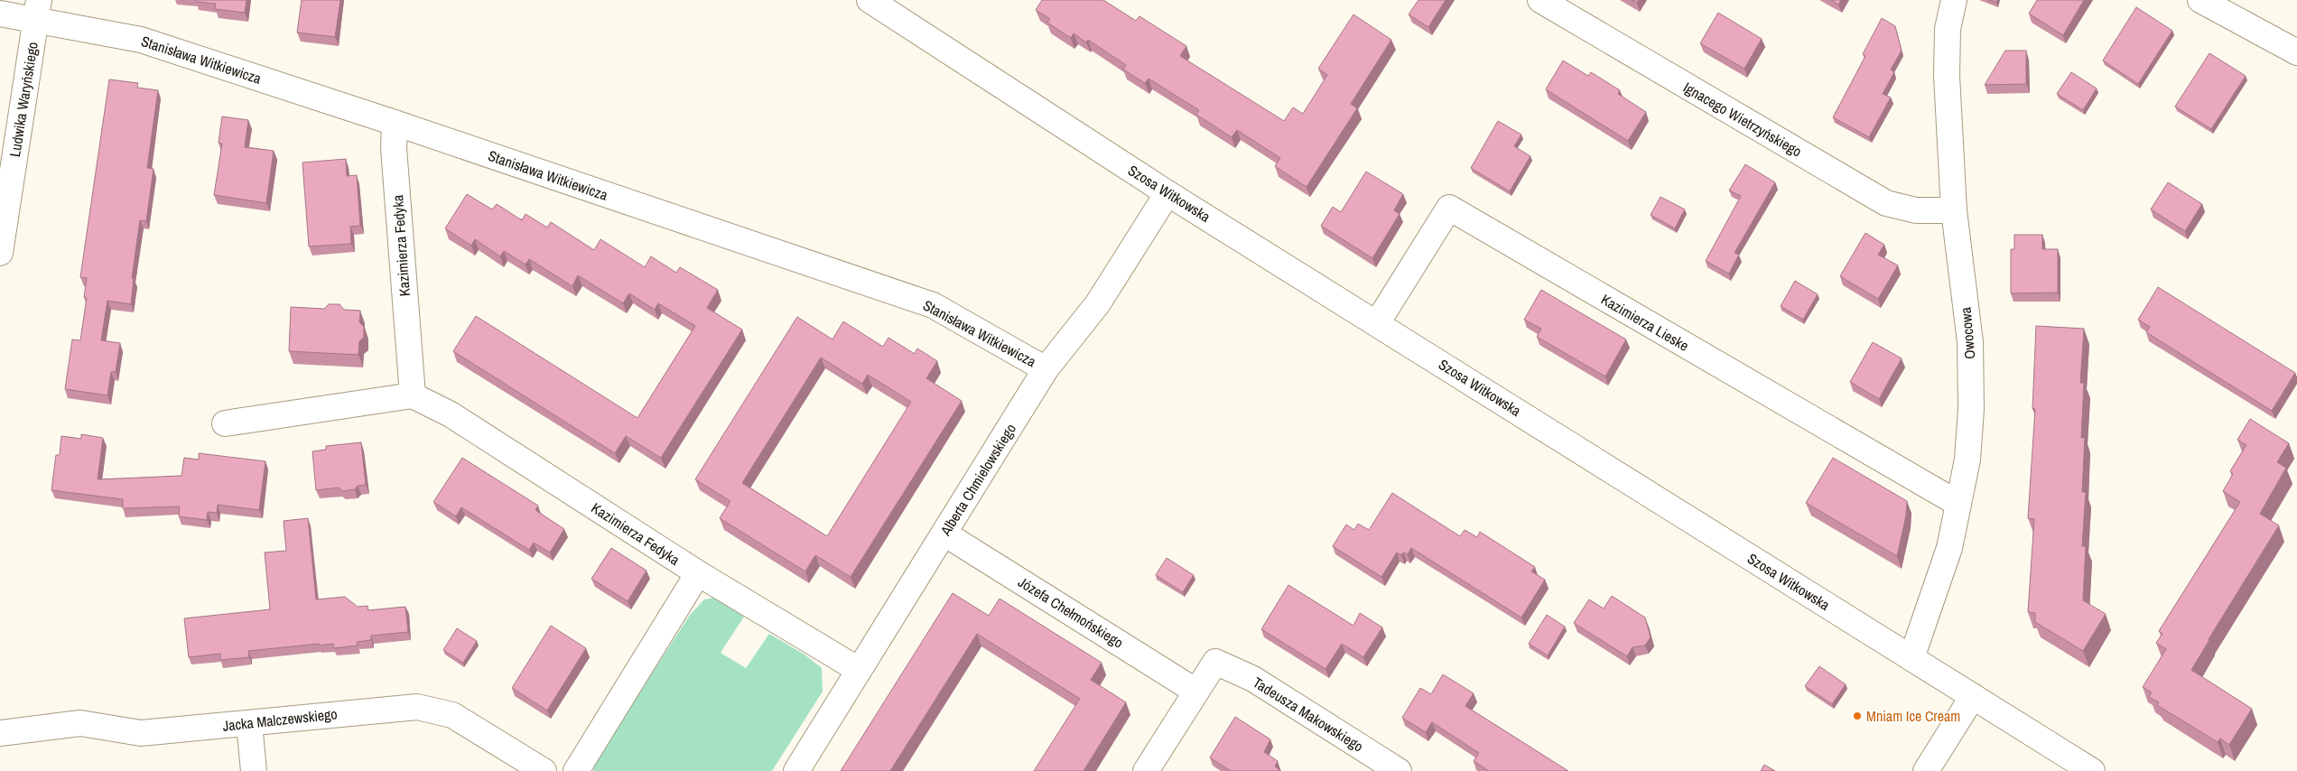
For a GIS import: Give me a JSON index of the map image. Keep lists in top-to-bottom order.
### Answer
{
  "streets": {
    "street": [
      "Stanisława Witkiewicza",
      "Ludwika Waryńskiego",
      "Ignacego Wietrzyńskiego",
      "Szosa Witkowska",
      "Kazimierza Fedyka",
      "Kazimierza Lieske",
      "Owocowa",
      "Alberta Chmielowskiego",
      "Józefa Chełmońskiego",
      "Tadeusza Makowskiego",
      "Jacka Malczewskiego"
    ]
  },
  "crossings": [
    ["Stanisława Witkiewicza", "Ludwika Waryńskiego"],
    ["Stanisława Witkiewicza", "Kazimierza Fedyka"],
    ["Stanisława Witkiewicza", "Alberta Chmielowskiego"],
    ["Ignacego Wietrzyńskiego", "Owocowa"],
    ["Szosa Witkowska", "Kazimierza Lieske"],
    ["Szosa Witkowska", "Owocowa"],
    ["Szosa Witkowska", "Alberta Chmielowskiego"],
    ["Kazimierza Fedyka", "Alberta Chmielowskiego"],
    ["Kazimierza Lieske", "Owocowa"],
    ["Alberta Chmielowskiego", "Józefa Chełmońskiego"],
    ["Józefa Chełmońskiego", "Tadeusza Makowskiego"]
  ],
  "places": ["Mniam Ice Cream"]
}
